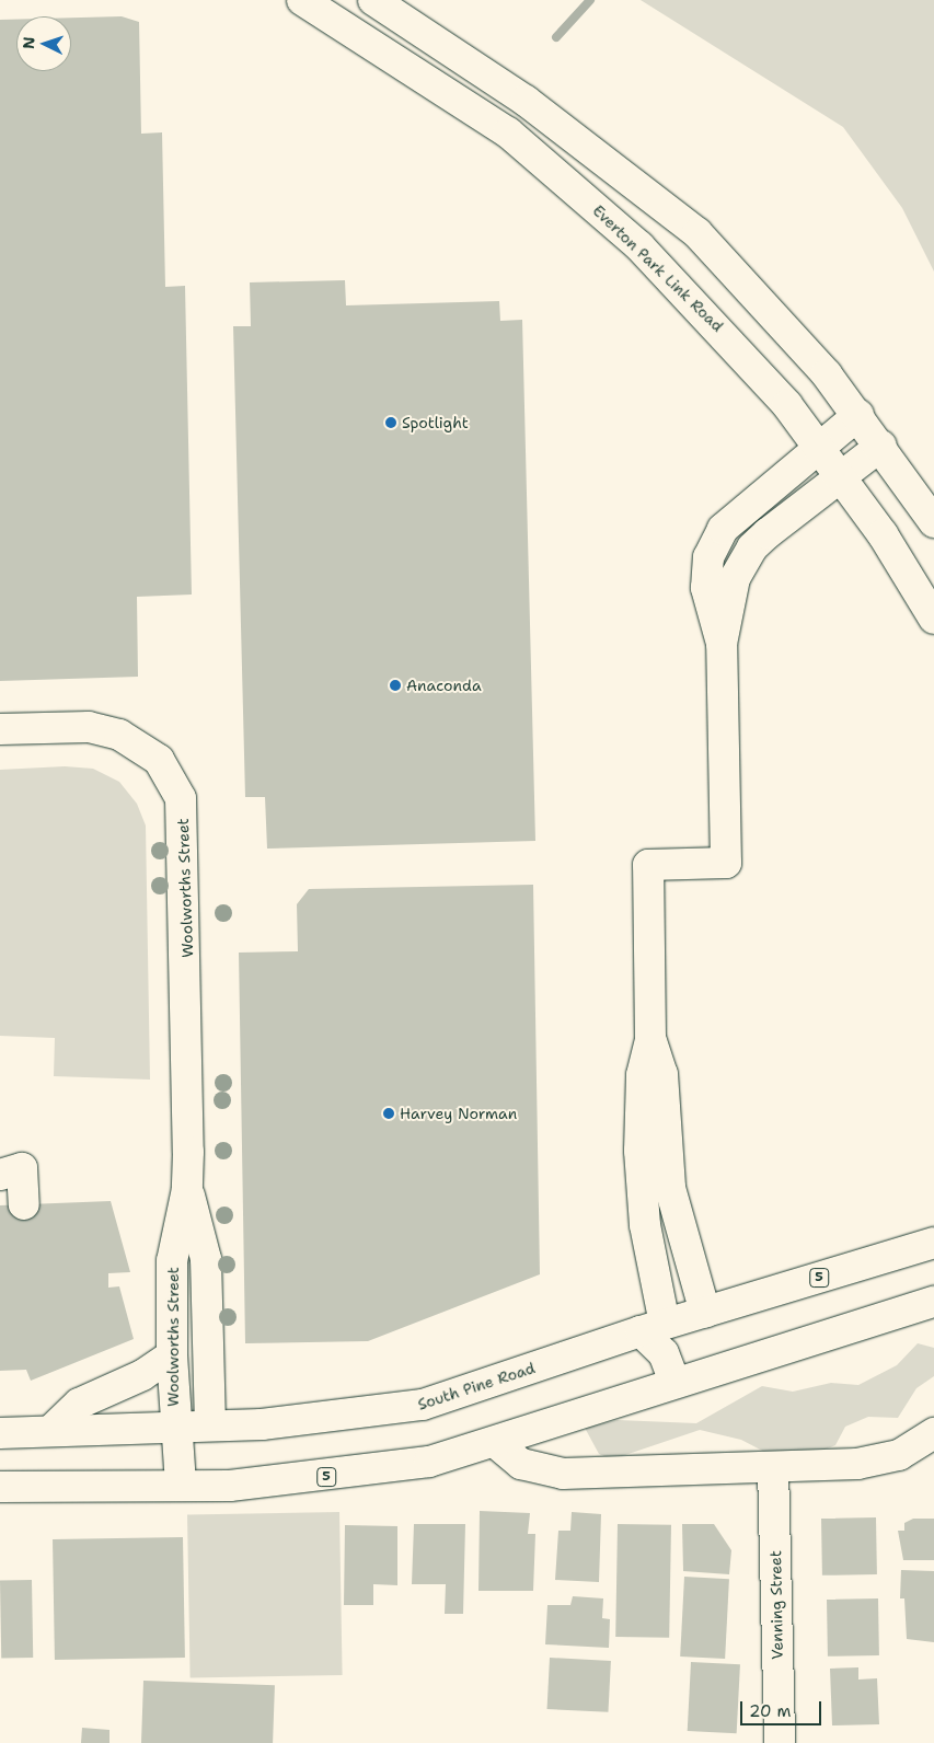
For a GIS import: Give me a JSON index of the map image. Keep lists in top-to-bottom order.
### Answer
{
  "streets": {
    "main road": [
      "Everton Park Link Road",
      "Woolworths Street",
      "5",
      "South Pine Road",
      "Venning Street"
    ]
  },
  "crossings": [
    ["Woolworths Street", "5"],
    ["Woolworths Street", "South Pine Road"]
  ],
  "places": ["Spotlight", "Anaconda", "Harvey Norman"],
  "scale_bar": "20 m",
  "north": "left"
}
